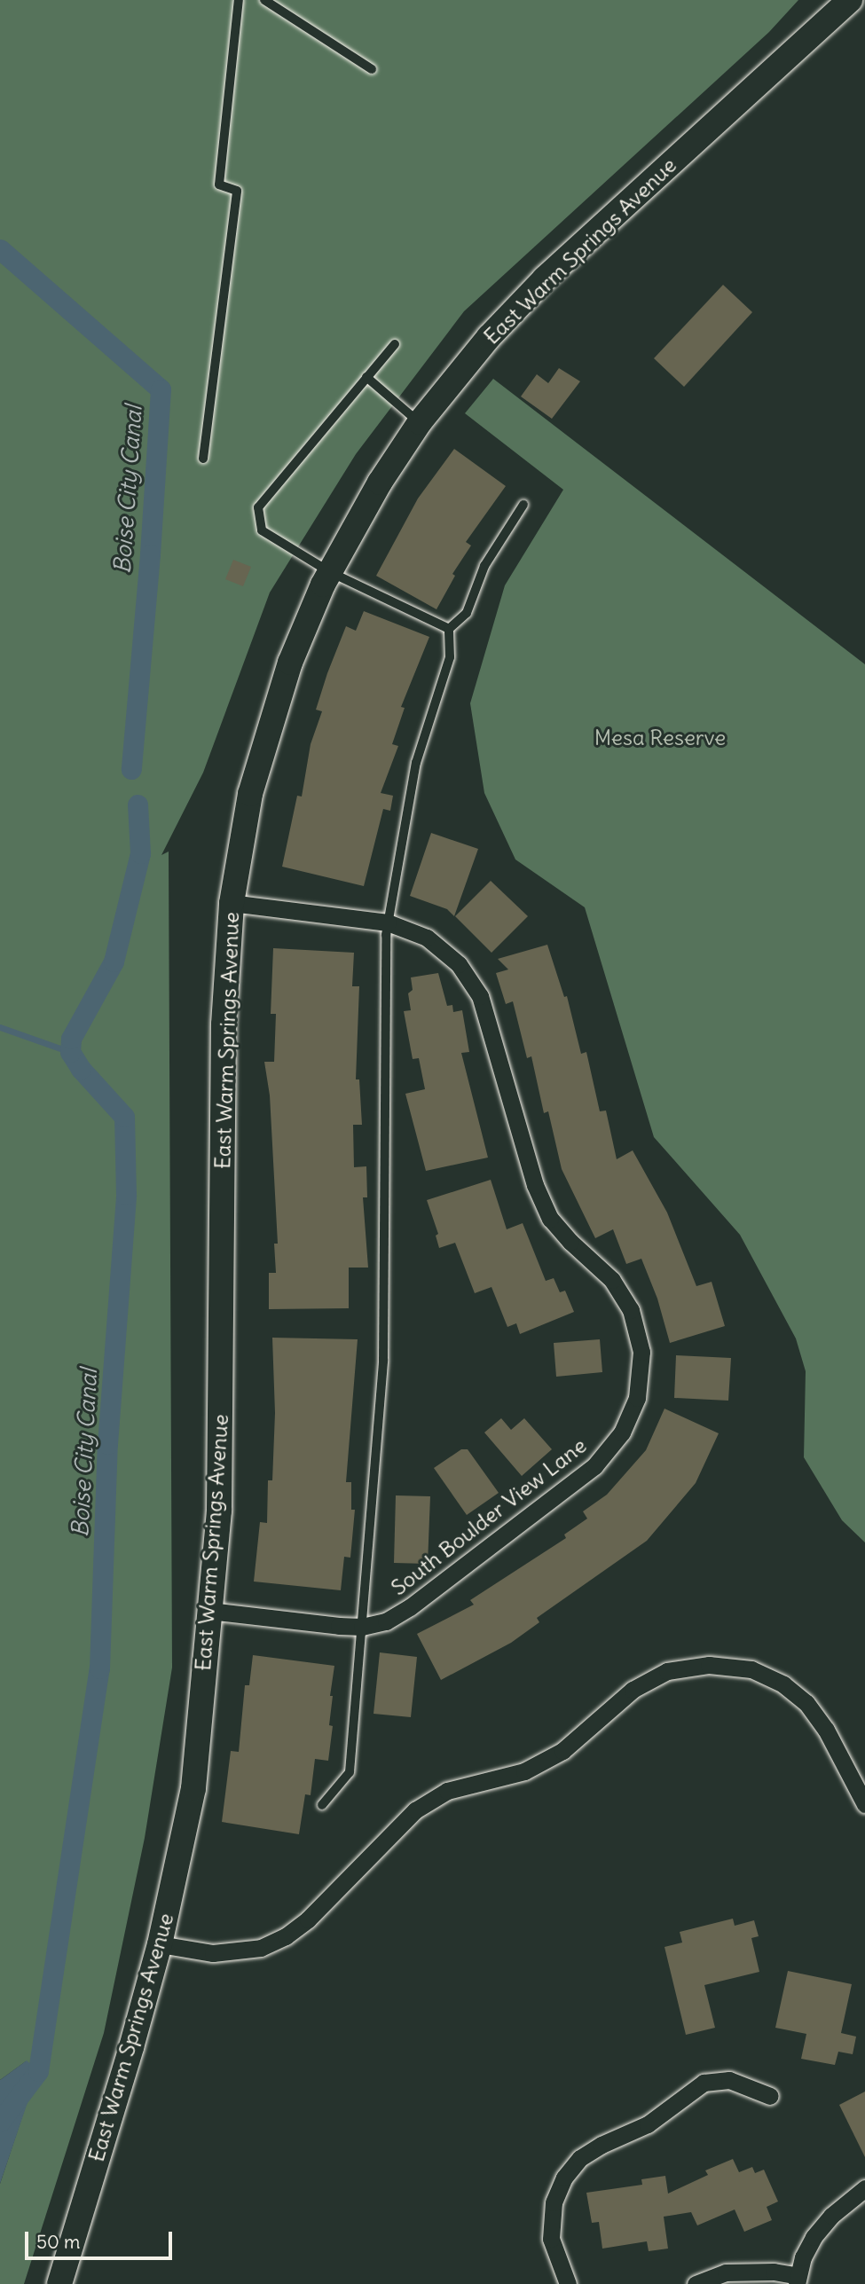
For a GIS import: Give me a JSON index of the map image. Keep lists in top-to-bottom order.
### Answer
{
  "streets": {
    "street": ["East Warm Springs Avenue", "South Boulder View Lane"]
  },
  "crossings": [
    ["East Warm Springs Avenue", "South Boulder View Lane"]
  ],
  "water": ["Boise City Canal"],
  "parks": ["Mesa Reserve"],
  "scale_bar": "50 m"
}
